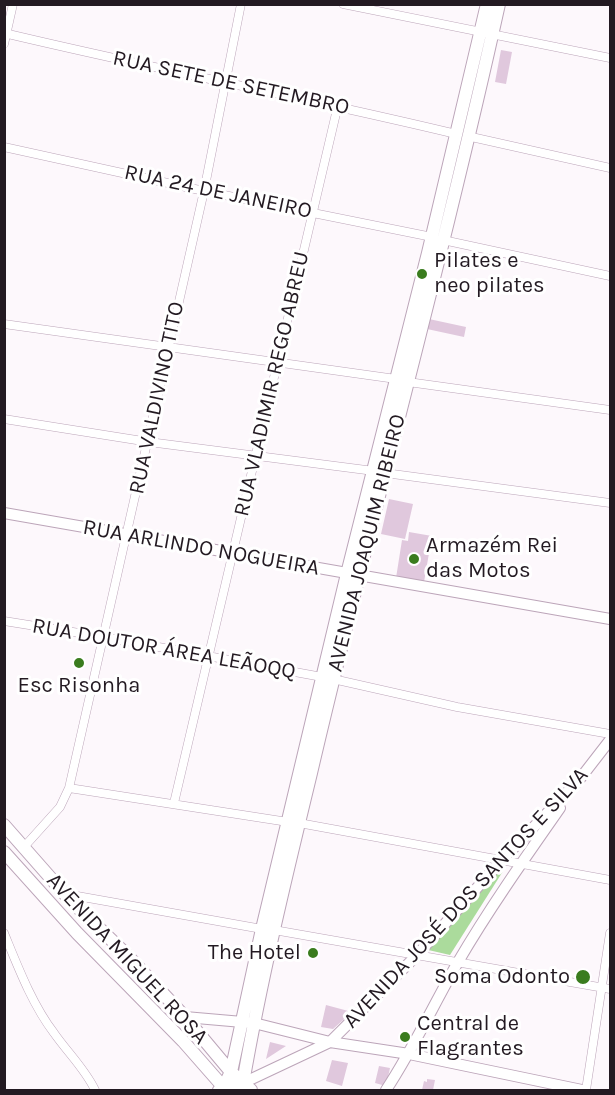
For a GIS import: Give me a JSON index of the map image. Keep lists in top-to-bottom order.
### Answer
{
  "streets": {
    "main road": [
      "AVENIDA JOAQUIM RIBEIRO",
      "RUA ARLINDO NOGUEIRA",
      "AVENIDA JOSÉ DOS SANTOS E SILVA",
      "AVENIDA MIGUEL ROSA"
    ],
    "street": [
      "RUA SETE DE SETEMBRO",
      "RUA 24 DE JANEIRO",
      "RUA VLADIMIR REGO ABREU",
      "RUA VALDIVINO TITO",
      "RUA DOUTOR ÁREA LEÃOQQ"
    ]
  },
  "crossings": [
    ["RUA SETE DE SETEMBRO", "RUA VLADIMIR REGO ABREU"],
    ["RUA SETE DE SETEMBRO", "RUA VALDIVINO TITO"],
    ["RUA SETE DE SETEMBRO", "AVENIDA JOAQUIM RIBEIRO"],
    ["RUA 24 DE JANEIRO", "RUA VLADIMIR REGO ABREU"],
    ["RUA 24 DE JANEIRO", "RUA VALDIVINO TITO"],
    ["RUA 24 DE JANEIRO", "AVENIDA JOAQUIM RIBEIRO"],
    ["RUA VLADIMIR REGO ABREU", "RUA ARLINDO NOGUEIRA"],
    ["RUA VLADIMIR REGO ABREU", "RUA DOUTOR ÁREA LEÃOQQ"],
    ["RUA VALDIVINO TITO", "RUA ARLINDO NOGUEIRA"],
    ["RUA VALDIVINO TITO", "RUA DOUTOR ÁREA LEÃOQQ"],
    ["RUA VALDIVINO TITO", "AVENIDA MIGUEL ROSA"],
    ["AVENIDA JOAQUIM RIBEIRO", "RUA ARLINDO NOGUEIRA"],
    ["AVENIDA JOAQUIM RIBEIRO", "RUA DOUTOR ÁREA LEÃOQQ"],
    ["AVENIDA JOAQUIM RIBEIRO", "AVENIDA JOSÉ DOS SANTOS E SILVA"],
    ["AVENIDA JOAQUIM RIBEIRO", "AVENIDA MIGUEL ROSA"],
    ["AVENIDA JOSÉ DOS SANTOS E SILVA", "AVENIDA MIGUEL ROSA"]
  ],
  "places": [
    "Pilates e neo pilates",
    "Armazém Rei das Motos",
    "Esc Risonha",
    "The Hotel",
    "Soma Odonto",
    "Central de Flagrantes"
  ]
}
